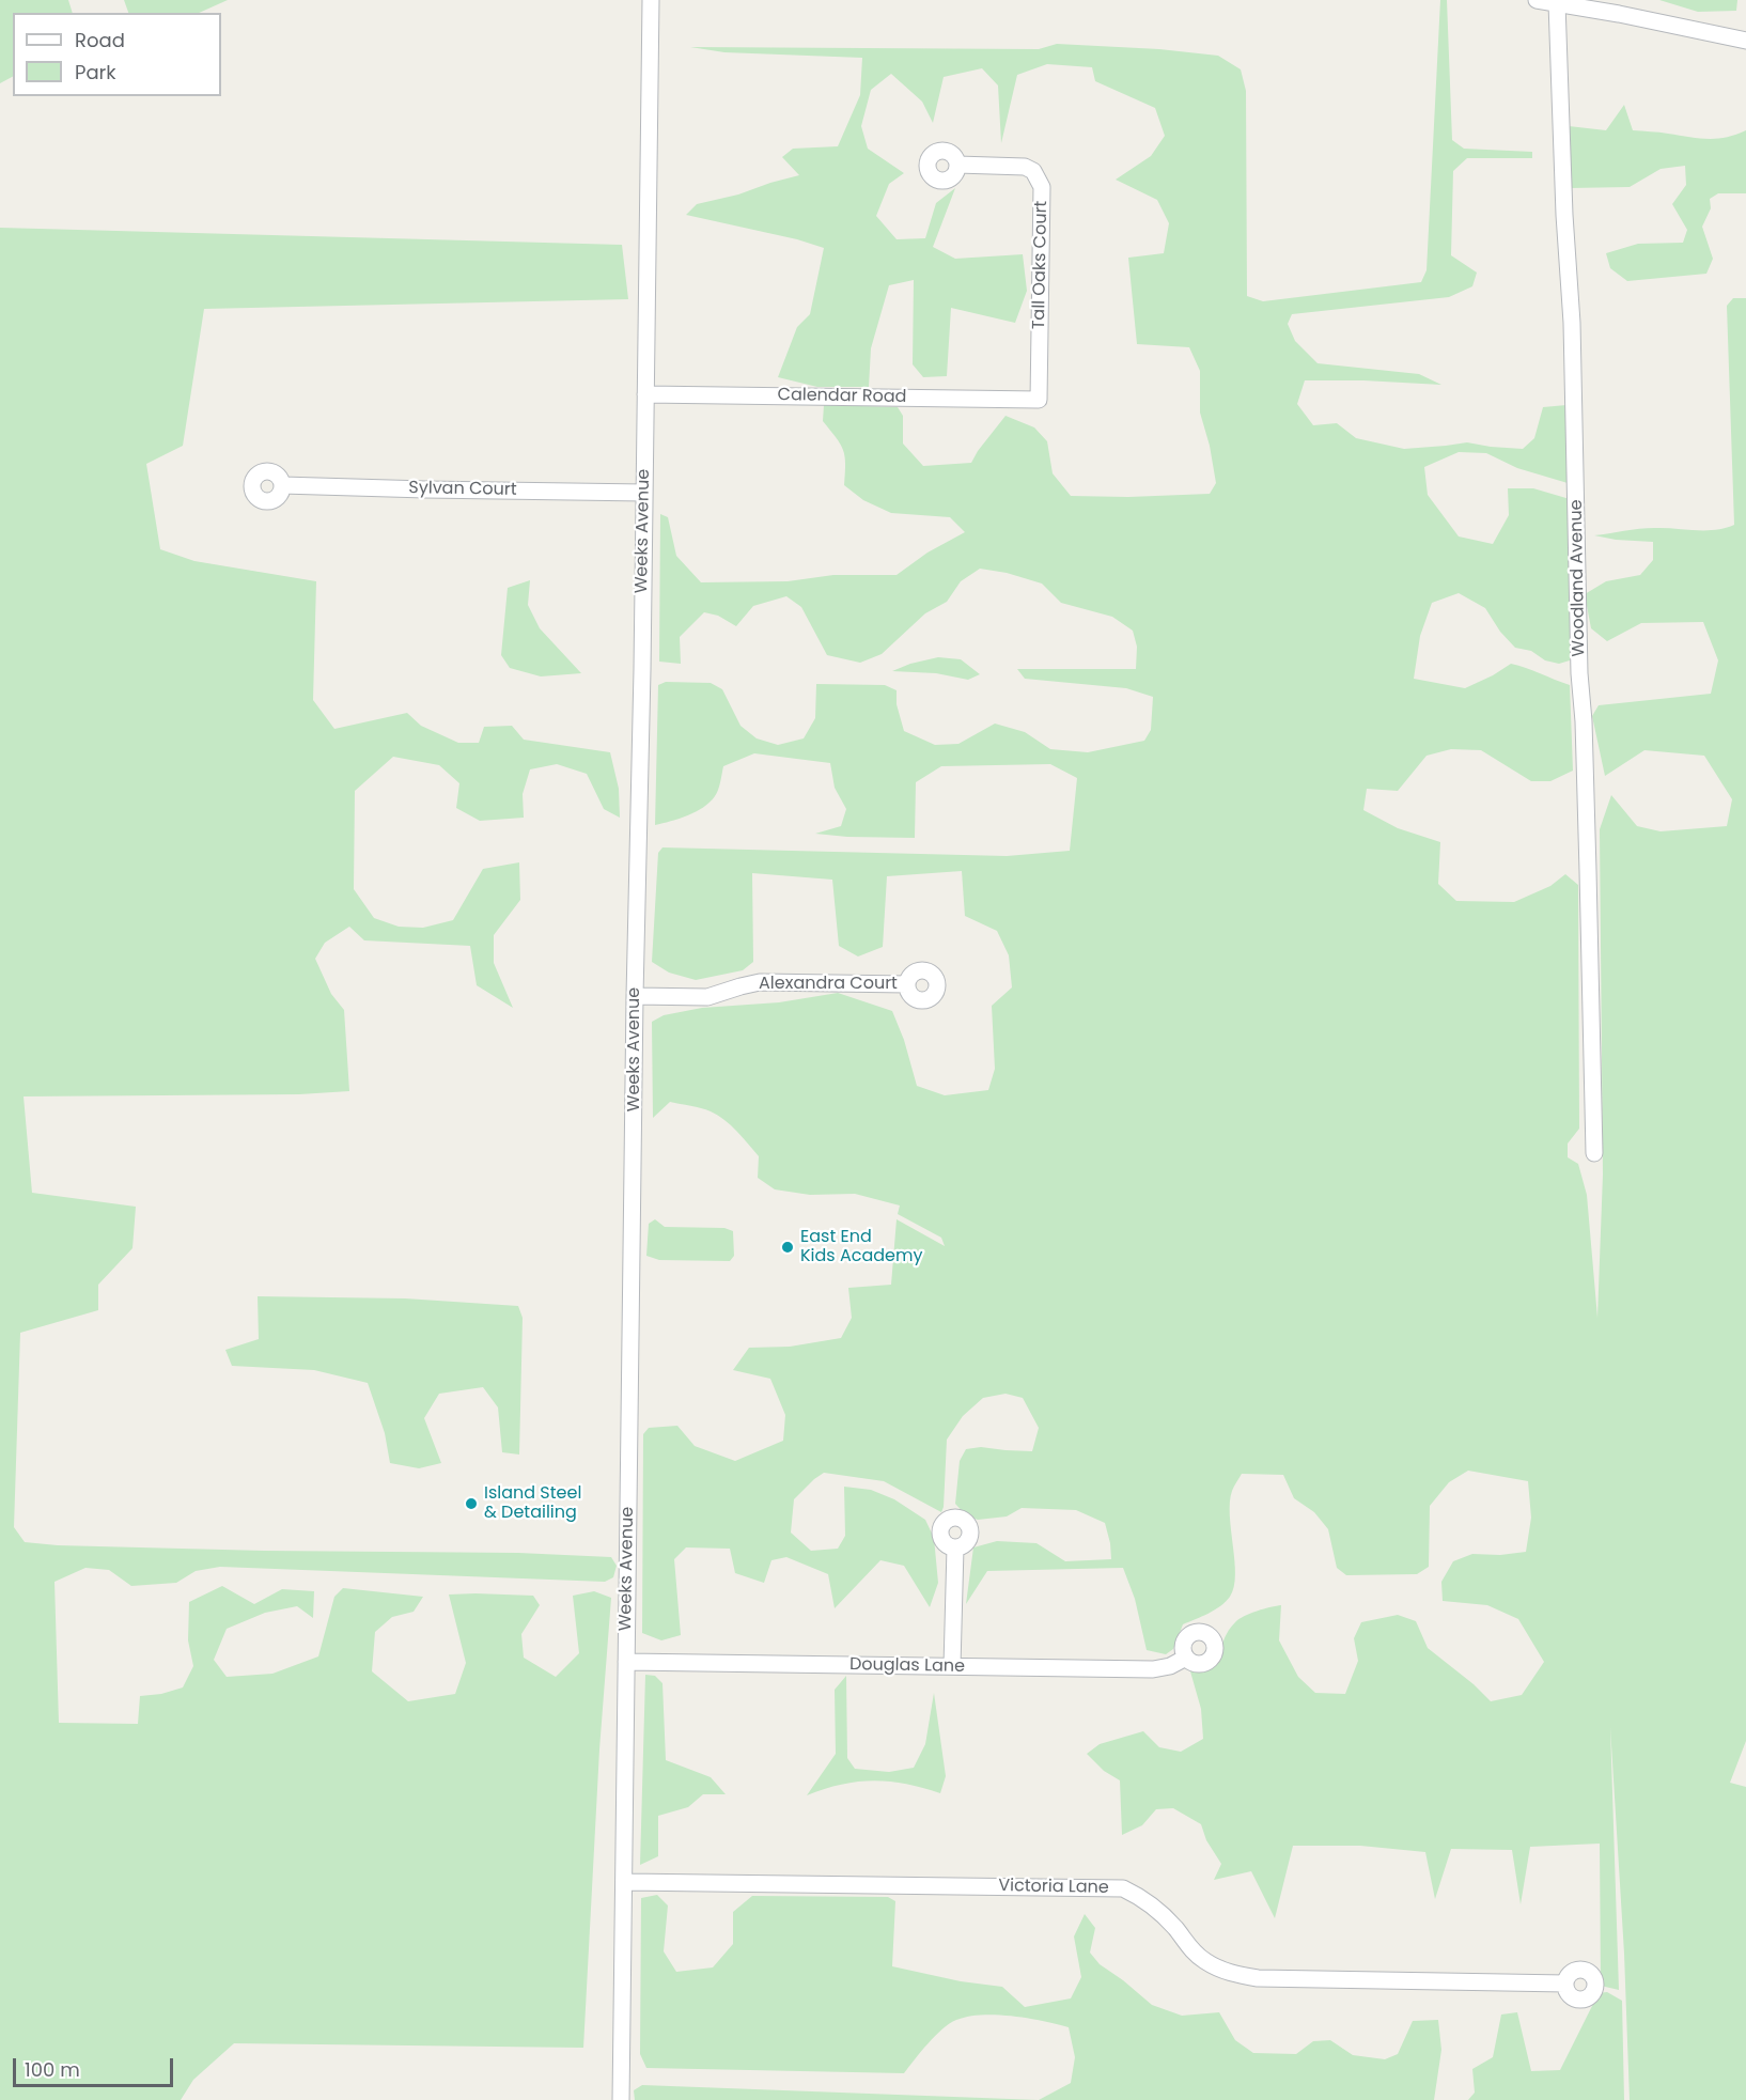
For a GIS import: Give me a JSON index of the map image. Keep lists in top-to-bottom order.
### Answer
{
  "streets": {
    "street": [
      "Tall Oaks Court",
      "Calendar Road",
      "Sylvan Court",
      "Weeks Avenue",
      "Woodland Avenue",
      "Alexandra Court",
      "Douglas Lane",
      "Victoria Lane"
    ]
  },
  "crossings": [
    ["Tall Oaks Court", "Calendar Road"],
    ["Calendar Road", "Weeks Avenue"],
    ["Sylvan Court", "Weeks Avenue"],
    ["Weeks Avenue", "Alexandra Court"],
    ["Weeks Avenue", "Douglas Lane"],
    ["Weeks Avenue", "Victoria Lane"]
  ],
  "places": ["East End Kids Academy", "Island Steel & Detailing"],
  "legend": ["Road", "Park"],
  "scale_bar": "100 m"
}
